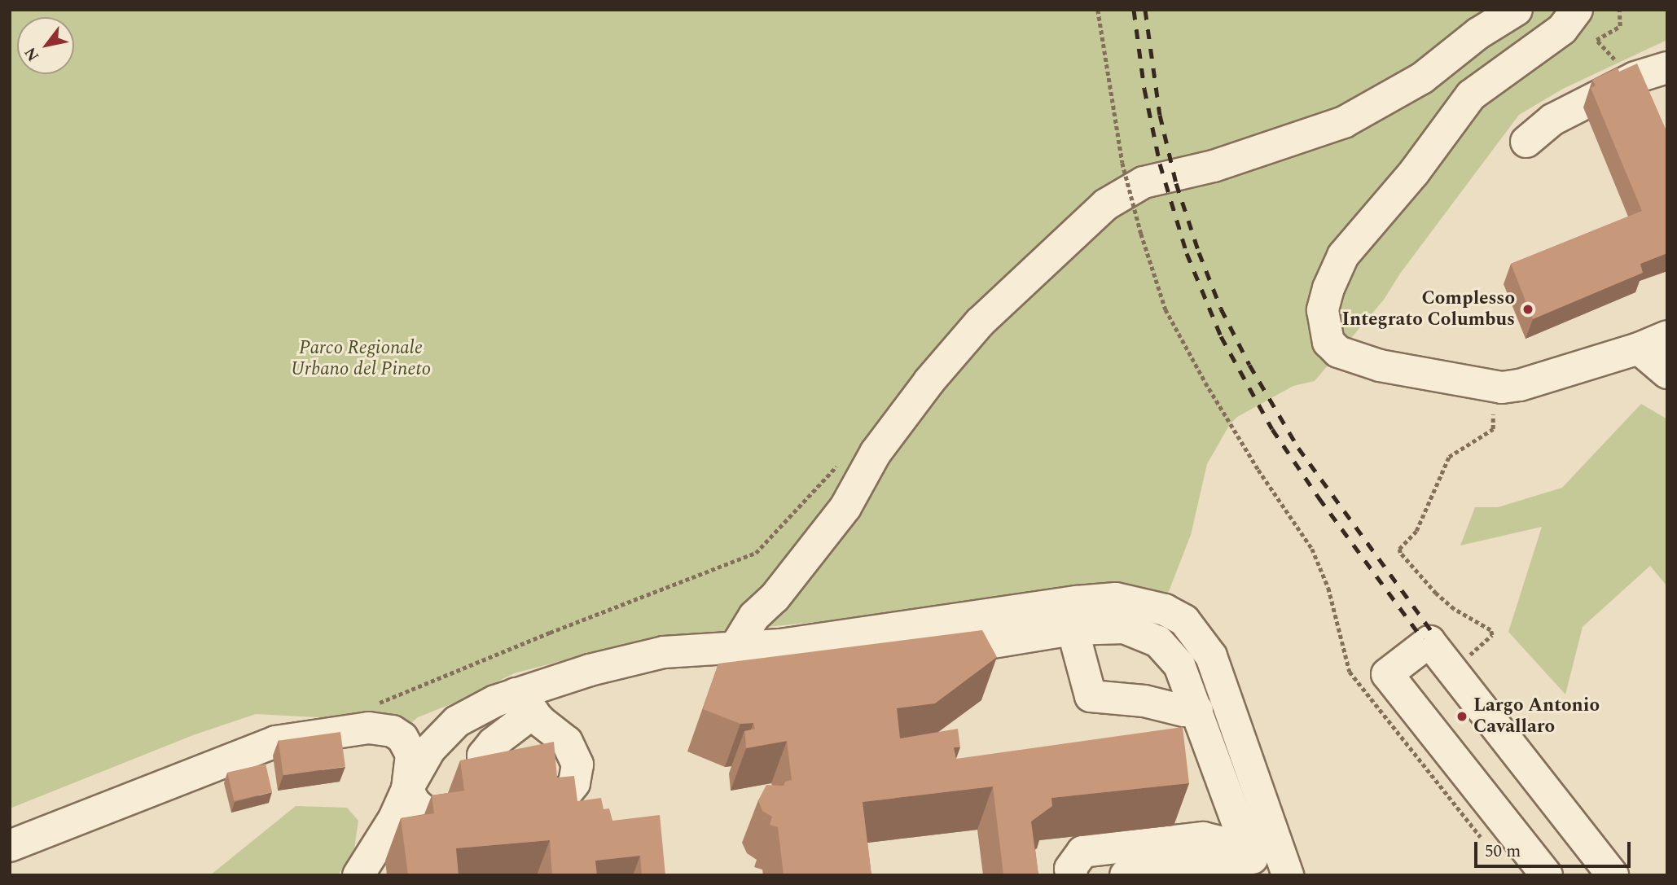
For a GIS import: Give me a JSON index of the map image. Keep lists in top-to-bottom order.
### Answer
{
  "parks": ["Parco Regionale Urbano del Pineto"],
  "places": ["Complesso Integrato Columbus", "Largo Antonio Cavallaro"],
  "scale_bar": "50 m",
  "north": "bottom left"
}
